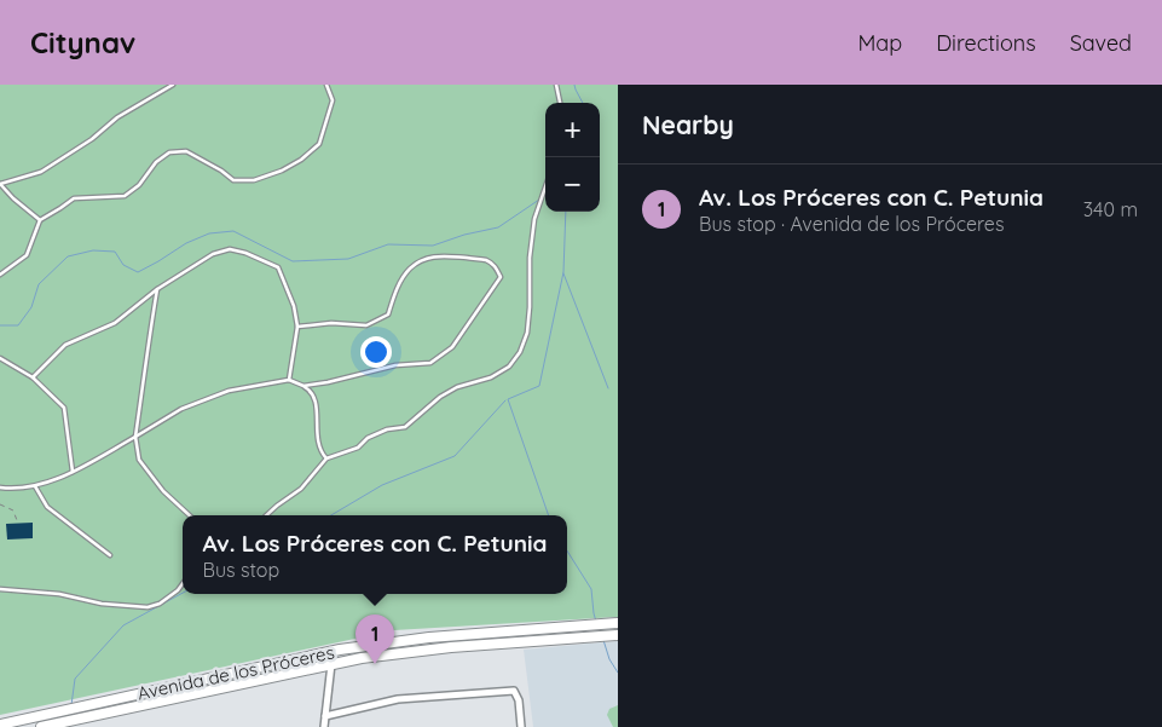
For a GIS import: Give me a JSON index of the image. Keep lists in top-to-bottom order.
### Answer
{
  "streets": {
    "main road": ["Avenida de los Próceres"]
  },
  "page": {
    "header": "Citynav",
    "nav": ["Map", "Directions", "Saved"],
    "heading": "Nearby",
    "map_buttons": ["+", "−"],
    "list": [
      {
        "mark": "1",
        "name": "Av. Los Próceres con C. Petunia",
        "note": "Bus stop · Avenida de los Próceres",
        "value": "340 m"
      }
    ],
    "popup": ["Av. Los Próceres con C. Petunia", "Bus stop"],
    "pins": "1"
  }
}
